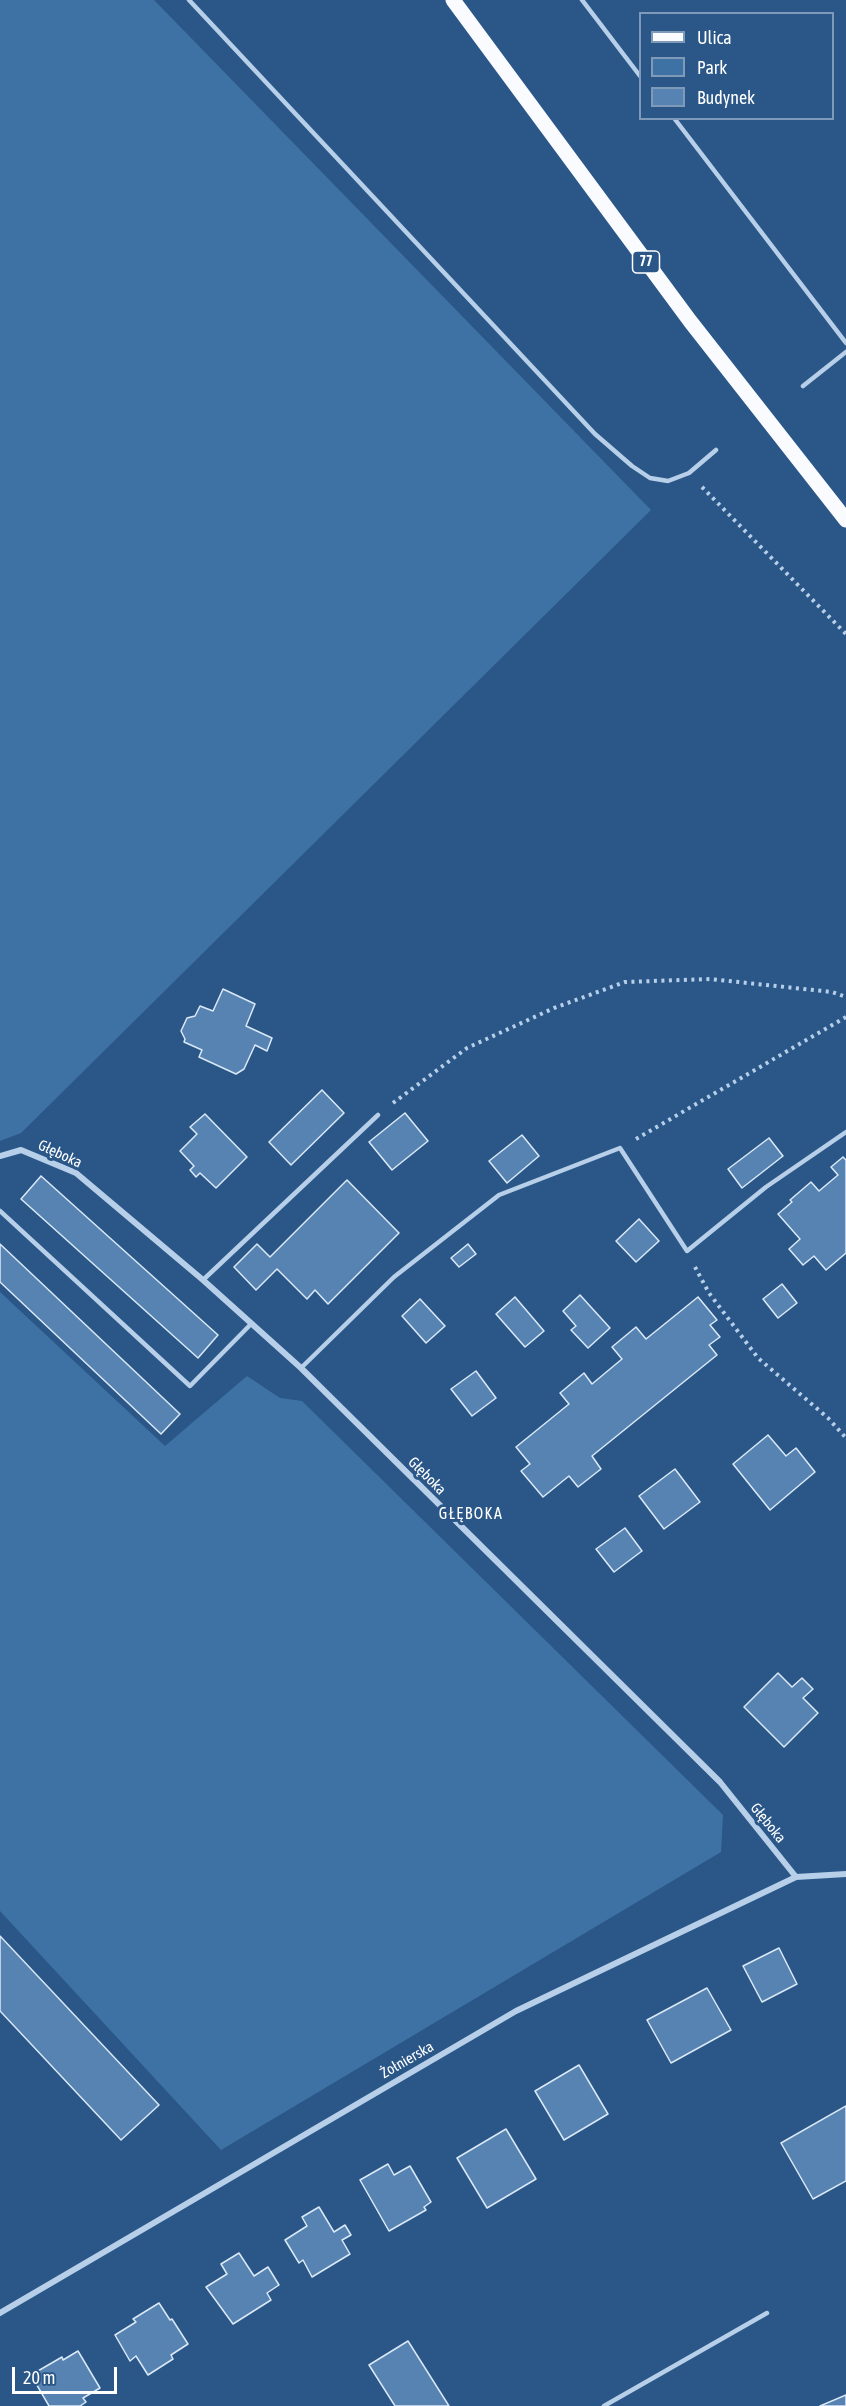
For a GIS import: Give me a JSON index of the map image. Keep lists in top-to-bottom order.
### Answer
{
  "streets": {
    "main road": ["77"],
    "street": ["Głęboka", "Żołnierska"]
  },
  "crossings": [
    ["Głęboka", "Żołnierska"]
  ],
  "districts": ["GŁĘBOKA"],
  "legend": ["Ulica", "Park", "Budynek"],
  "scale_bar": "20 m"
}
